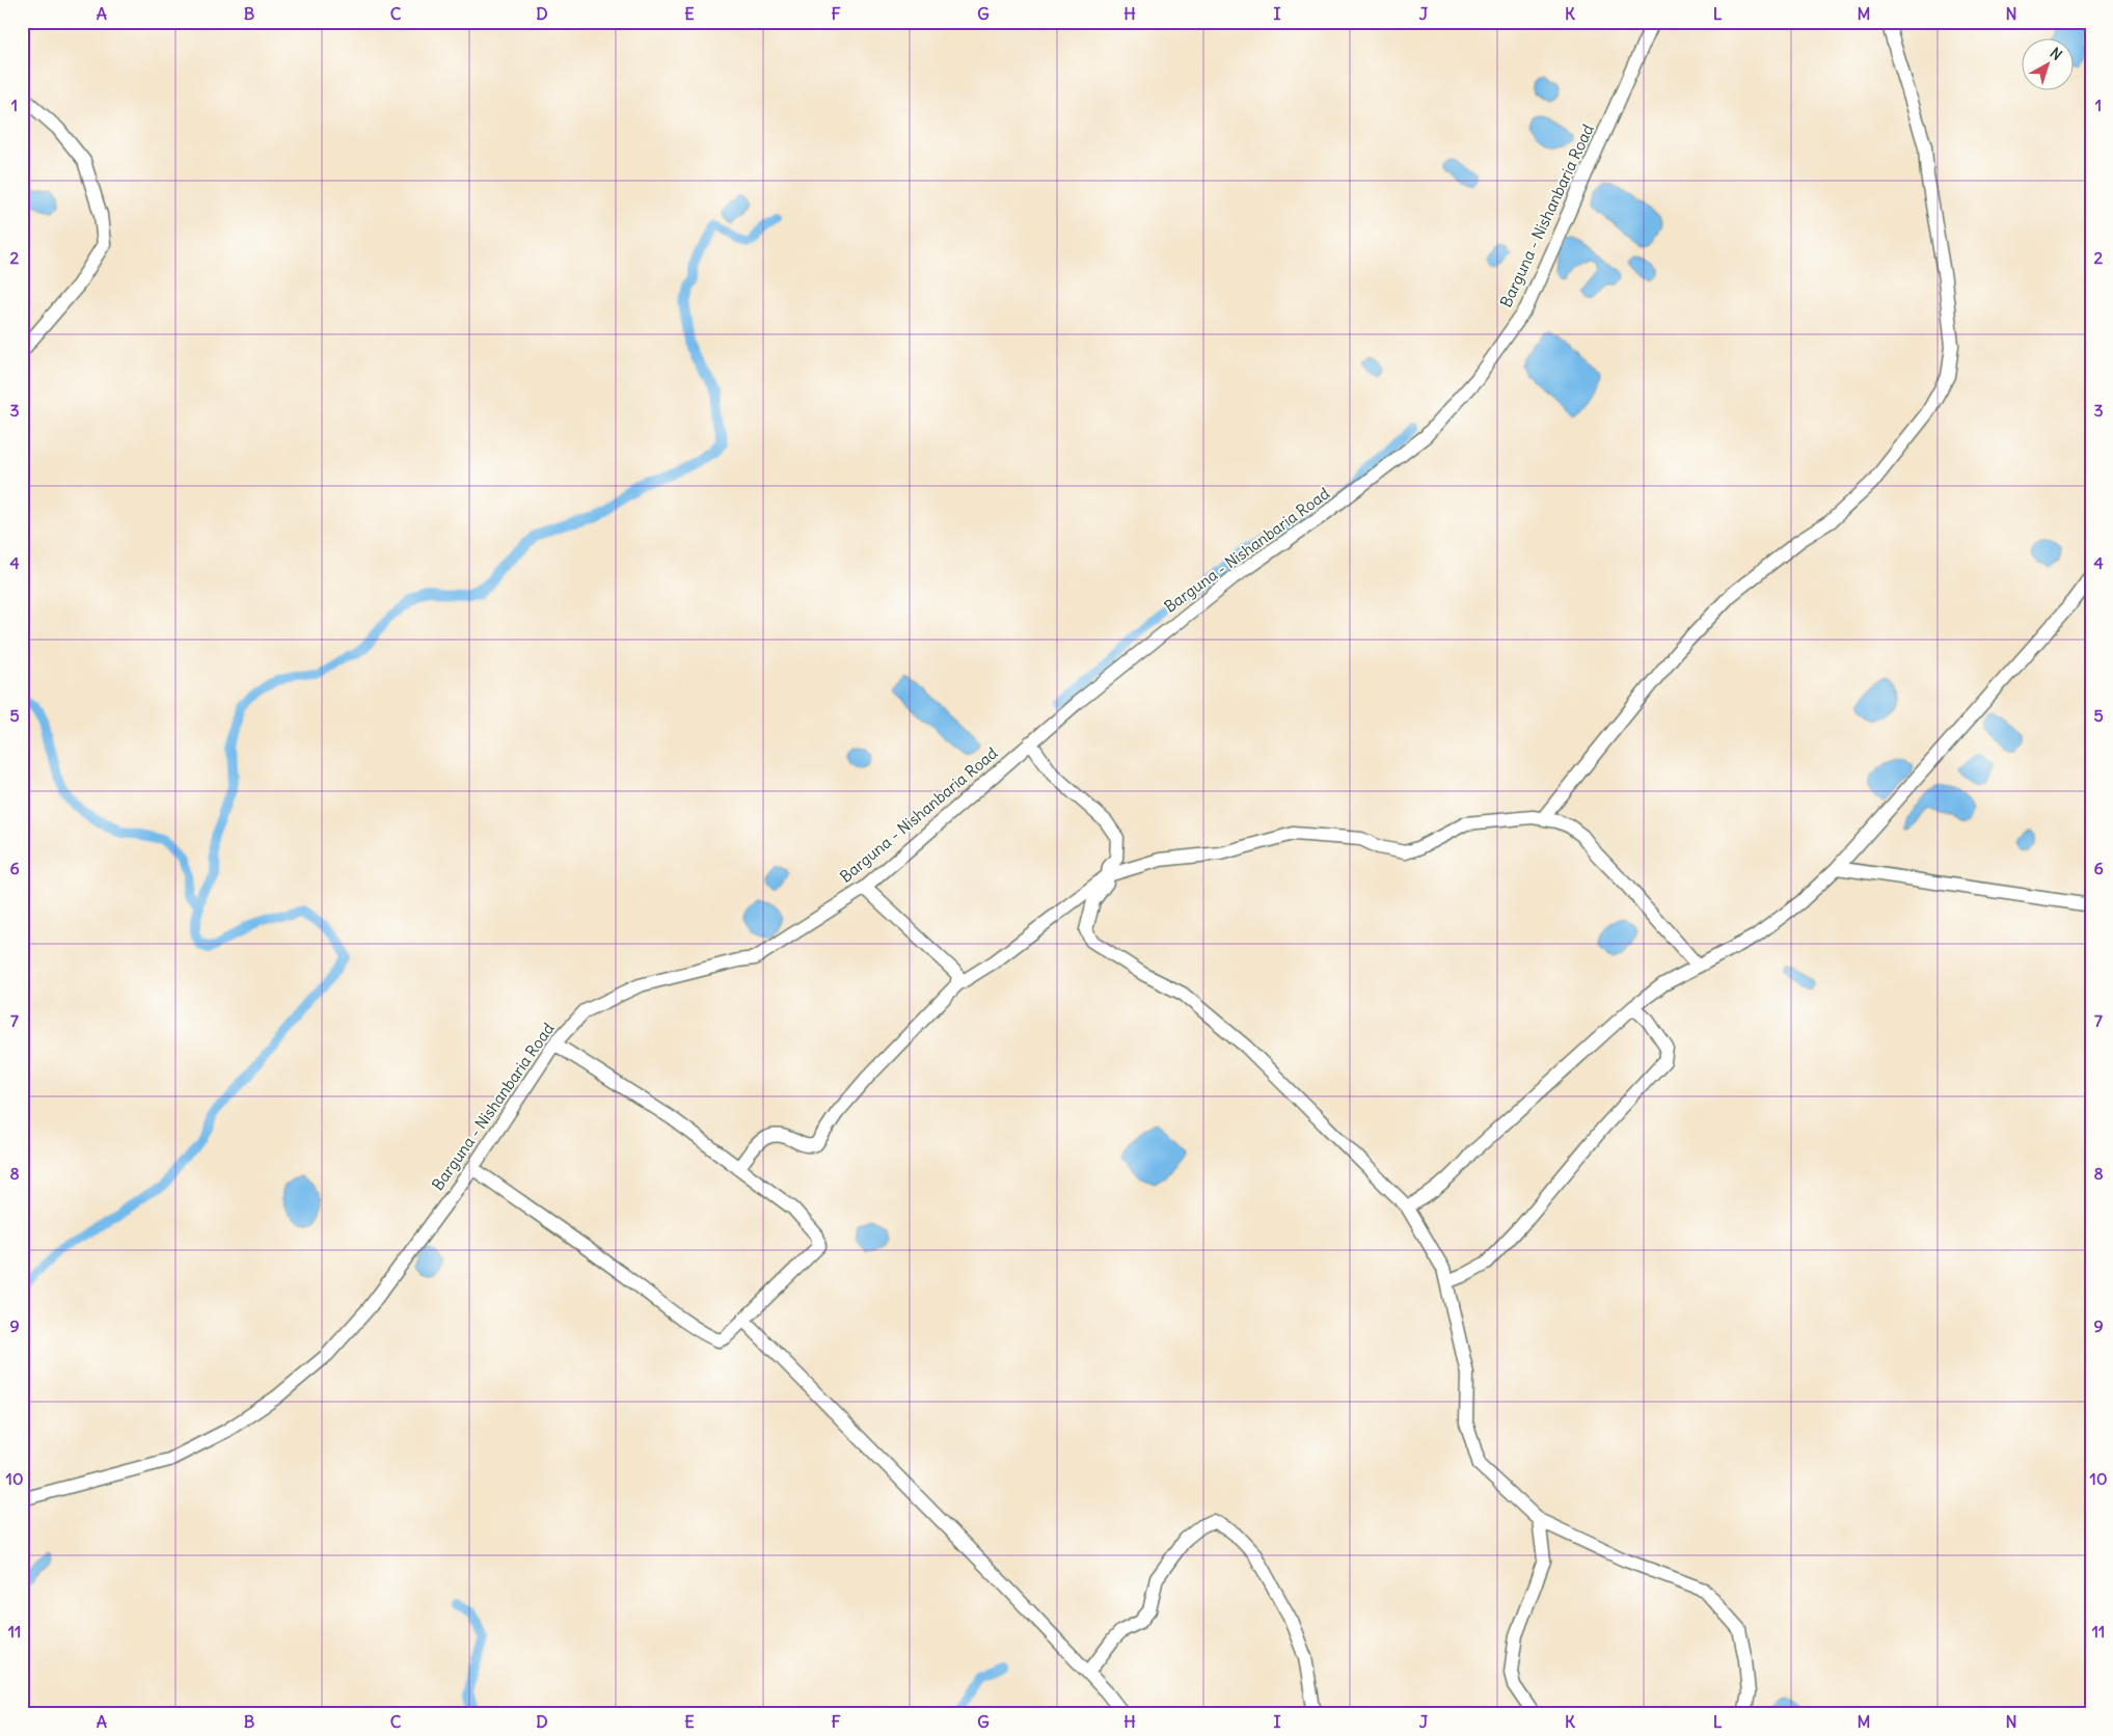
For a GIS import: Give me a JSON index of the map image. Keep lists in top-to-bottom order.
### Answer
{
  "streets": {
    "street": ["Barguna - Nishanbaria Road"]
  },
  "north": "top right",
  "grid": {
    "columns": [
      "A",
      "B",
      "C",
      "D",
      "E",
      "F",
      "G",
      "H",
      "I",
      "J",
      "K",
      "L",
      "M",
      "N"
    ],
    "rows": [
      "1",
      "2",
      "3",
      "4",
      "5",
      "6",
      "7",
      "8",
      "9",
      "10",
      "11"
    ]
  }
}
